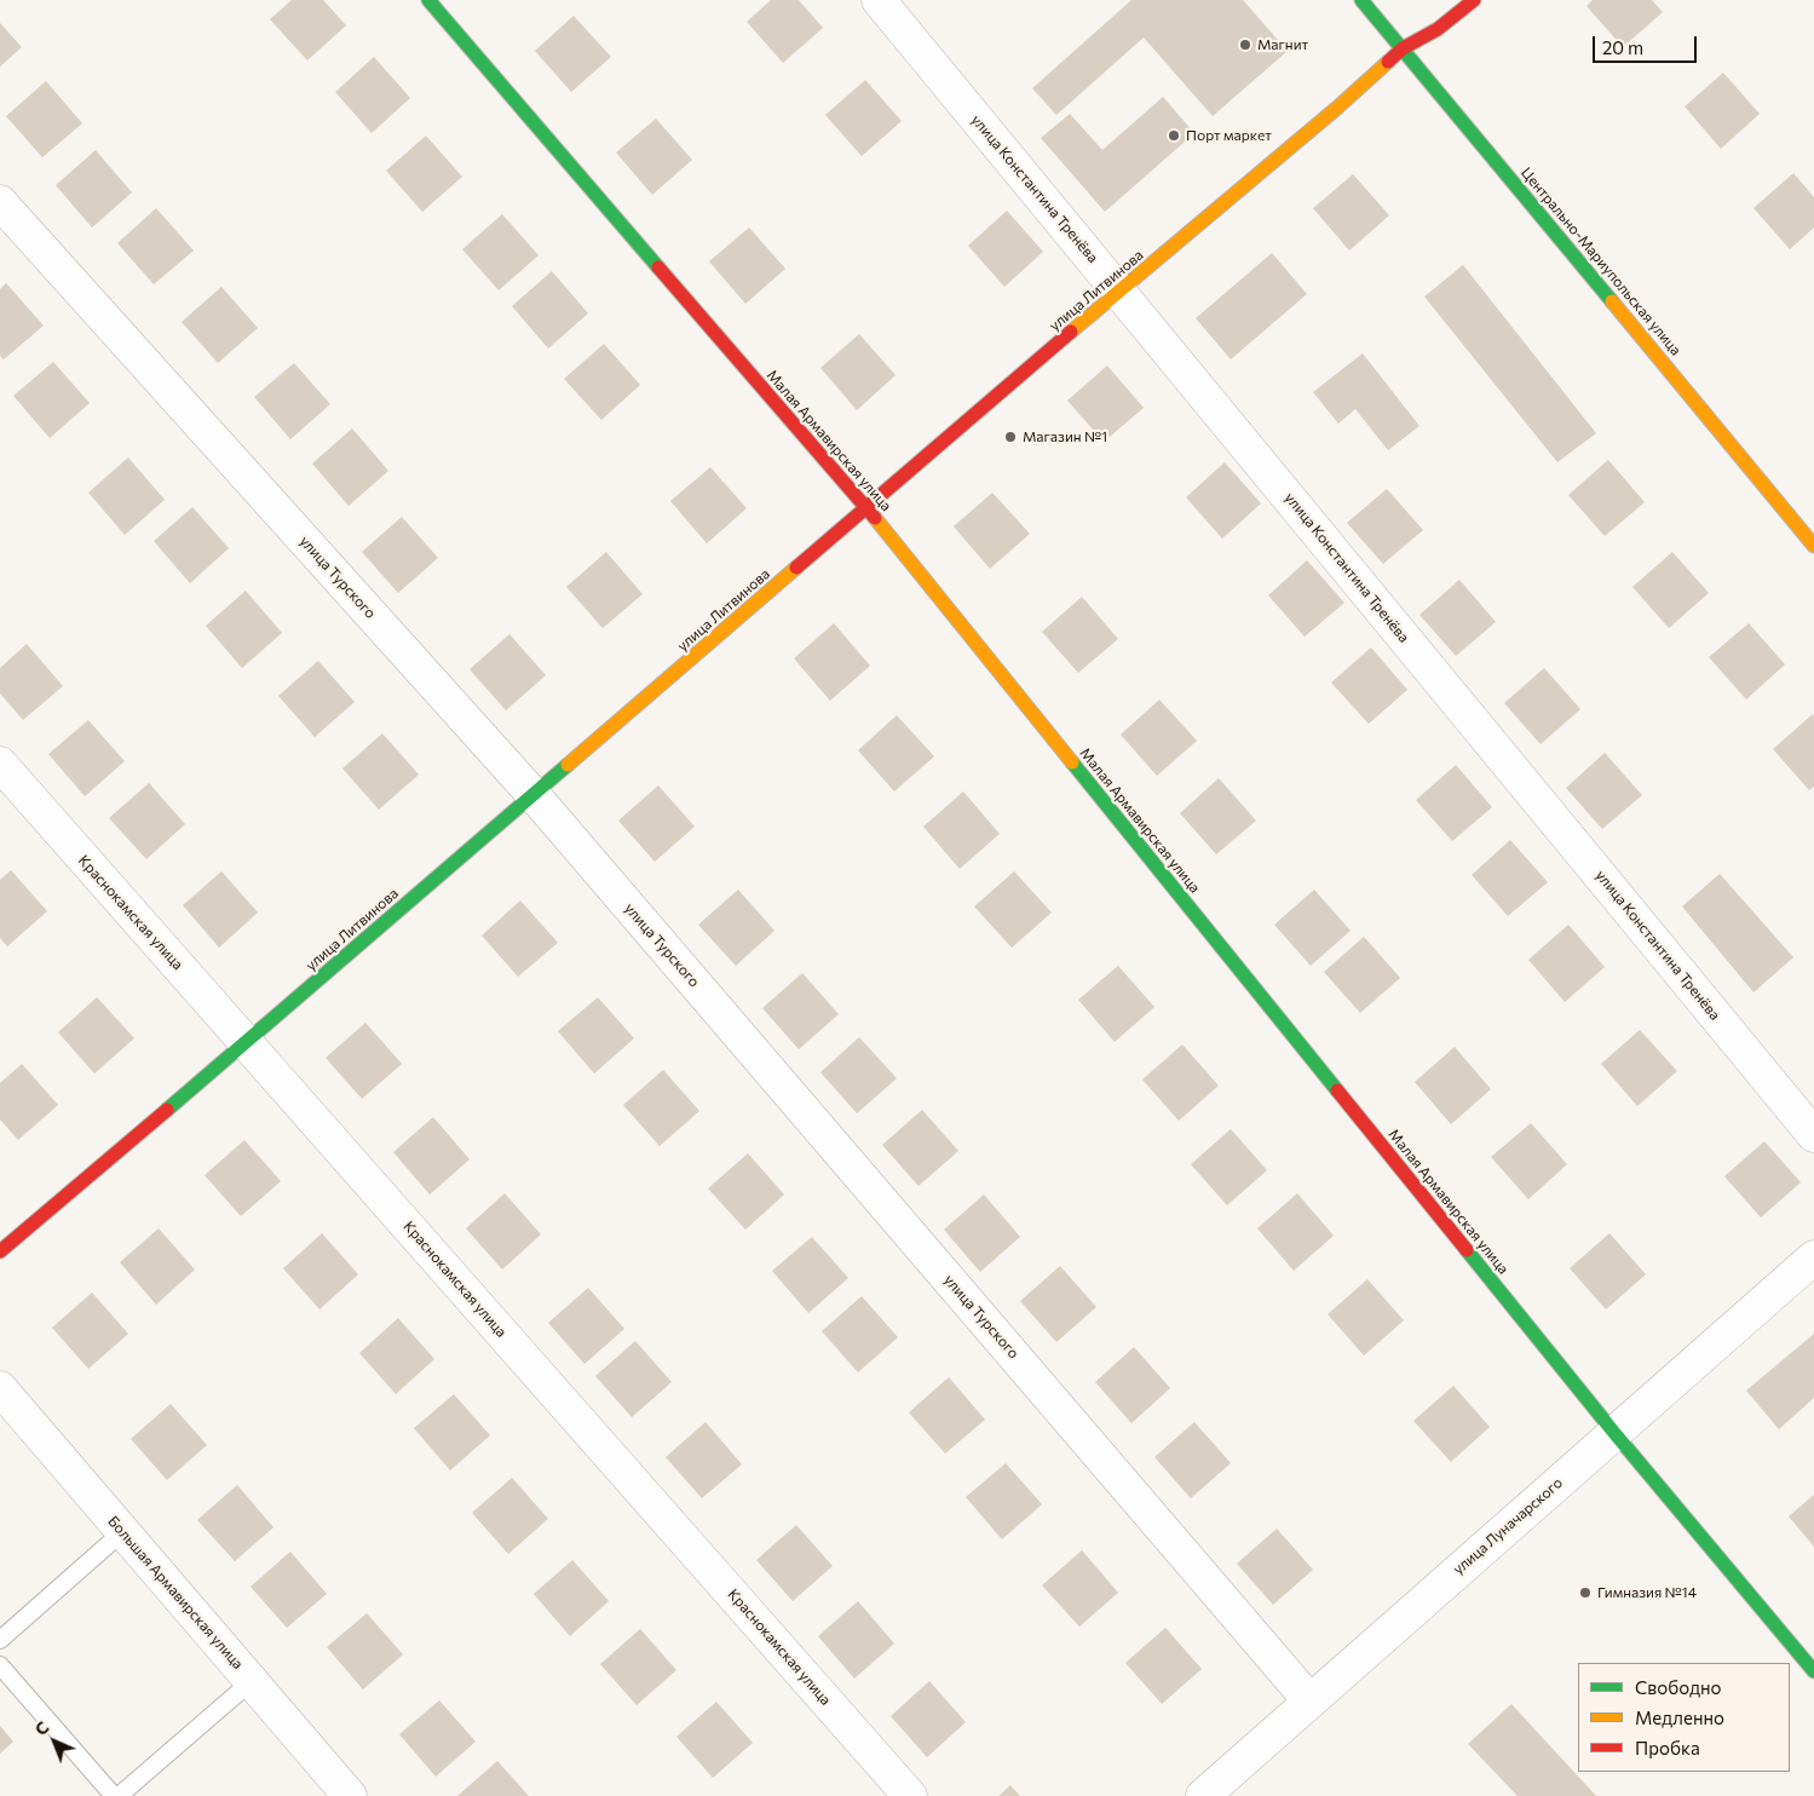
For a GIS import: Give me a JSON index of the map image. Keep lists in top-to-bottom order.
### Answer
{
  "streets": {
    "street": [
      "улица Константина Тренёва",
      "Центрально-Мариупольская улица",
      "улица Литвинова",
      "Малая Армавирская улица",
      "улица Турского",
      "Краснокамская улица",
      "улица Луначарского",
      "Большая Армавирская улица"
    ]
  },
  "crossings": [
    ["улица Константина Тренёва", "улица Литвинова"],
    ["Центрально-Мариупольская улица", "улица Литвинова"],
    ["улица Литвинова", "Малая Армавирская улица"],
    ["улица Литвинова", "улица Турского"],
    ["улица Литвинова", "Краснокамская улица"],
    ["Малая Армавирская улица", "улица Луначарского"],
    ["улица Турского", "улица Луначарского"]
  ],
  "places": [
    "Магнит",
    "Порт маркет",
    "Магазин №1",
    "Гимназия №14"
  ],
  "legend": ["Свободно", "Медленно", "Пробка"],
  "scale_bar": "20 m",
  "north": "top left"
}
